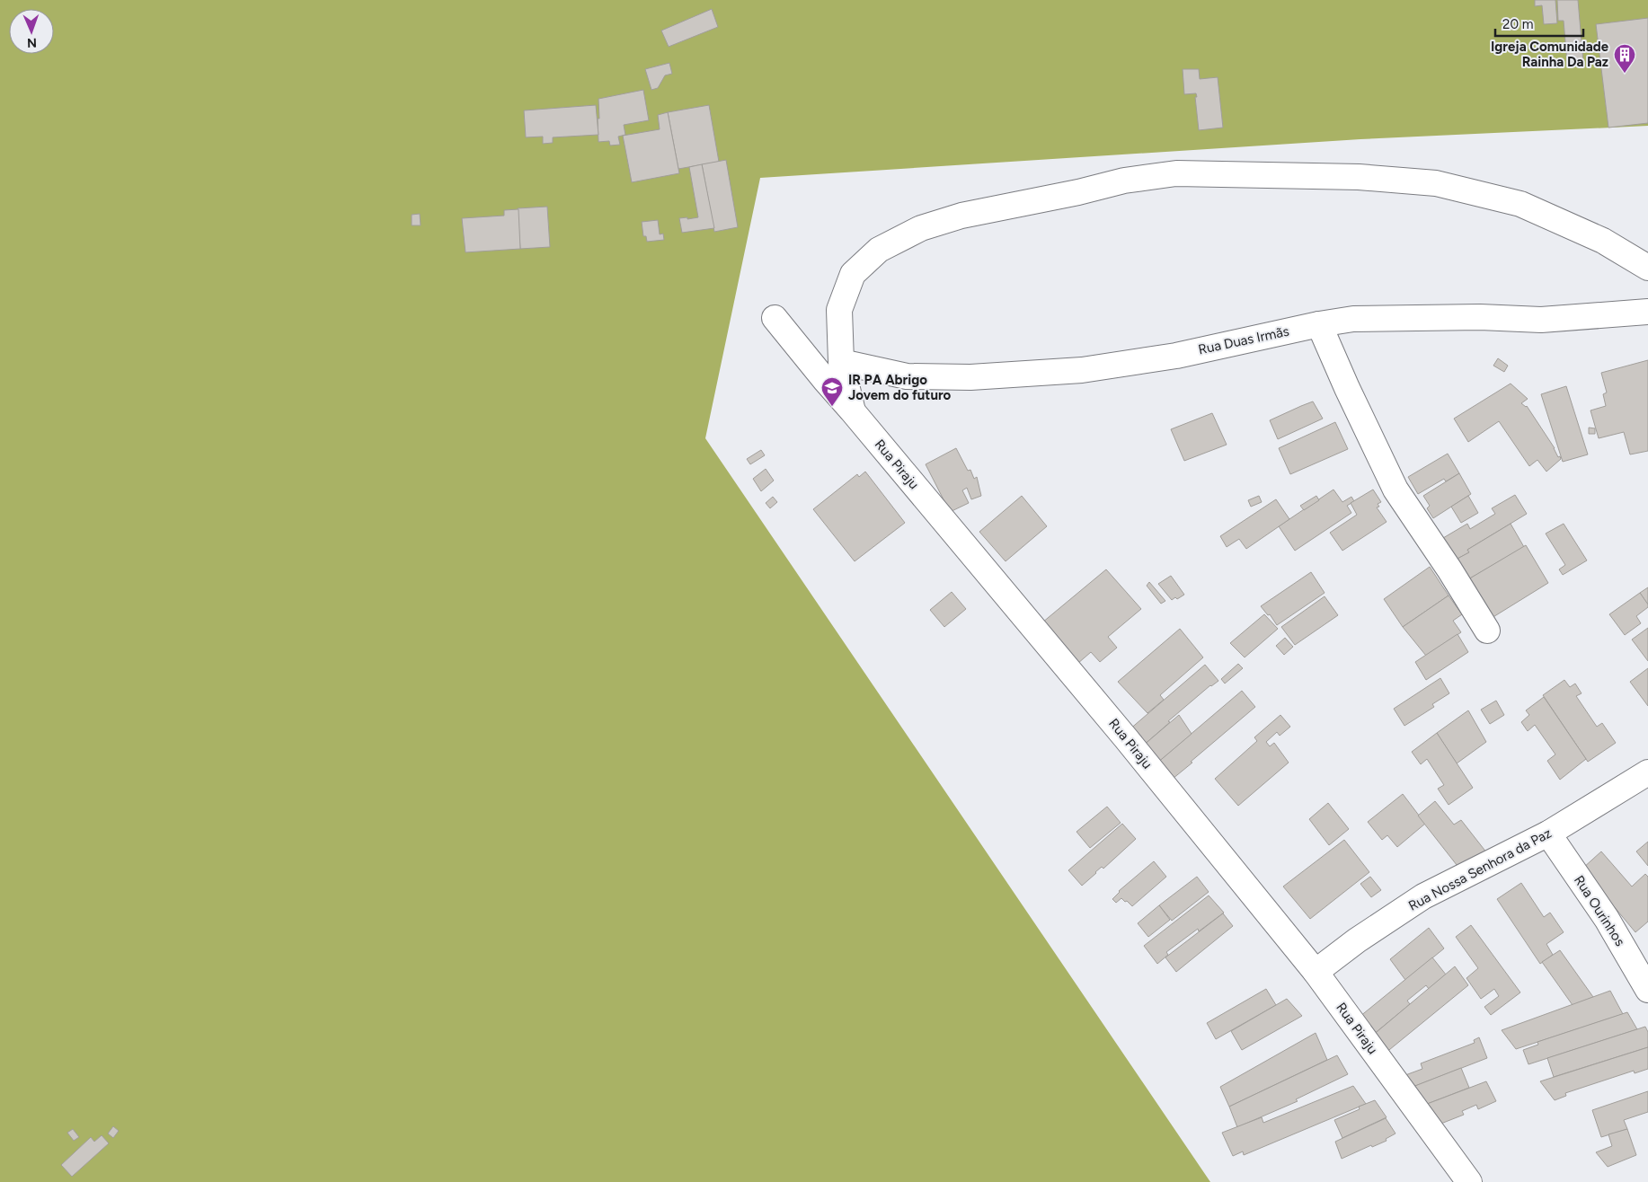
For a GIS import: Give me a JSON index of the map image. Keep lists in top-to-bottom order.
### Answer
{
  "streets": {
    "street": [
      "Rua Duas Irmãs",
      "Rua Piraju",
      "Rua Nossa Senhora da Paz",
      "Rua Ourinhos"
    ]
  },
  "crossings": [
    ["Rua Piraju", "Rua Nossa Senhora da Paz"],
    ["Rua Nossa Senhora da Paz", "Rua Ourinhos"]
  ],
  "places": {
    "building": ["Igreja Comunidade Rainha Da Paz"],
    "school or university": ["IR PA Abrigo Jovem do futuro"]
  },
  "scale_bar": "20 m",
  "north": "bottom"
}
